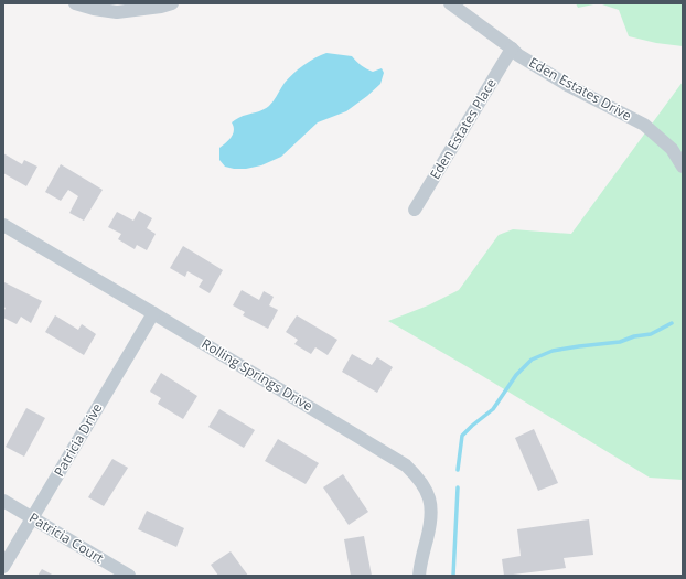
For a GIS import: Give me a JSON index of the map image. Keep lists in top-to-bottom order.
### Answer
{
  "streets": {
    "street": [
      "Eden Estates Drive",
      "Eden Estates Place",
      "Rolling Springs Drive",
      "Patricia Drive",
      "Patricia Court"
    ]
  },
  "crossings": [
    ["Eden Estates Drive", "Eden Estates Place"],
    ["Rolling Springs Drive", "Patricia Drive"],
    ["Patricia Drive", "Patricia Court"]
  ]
}
